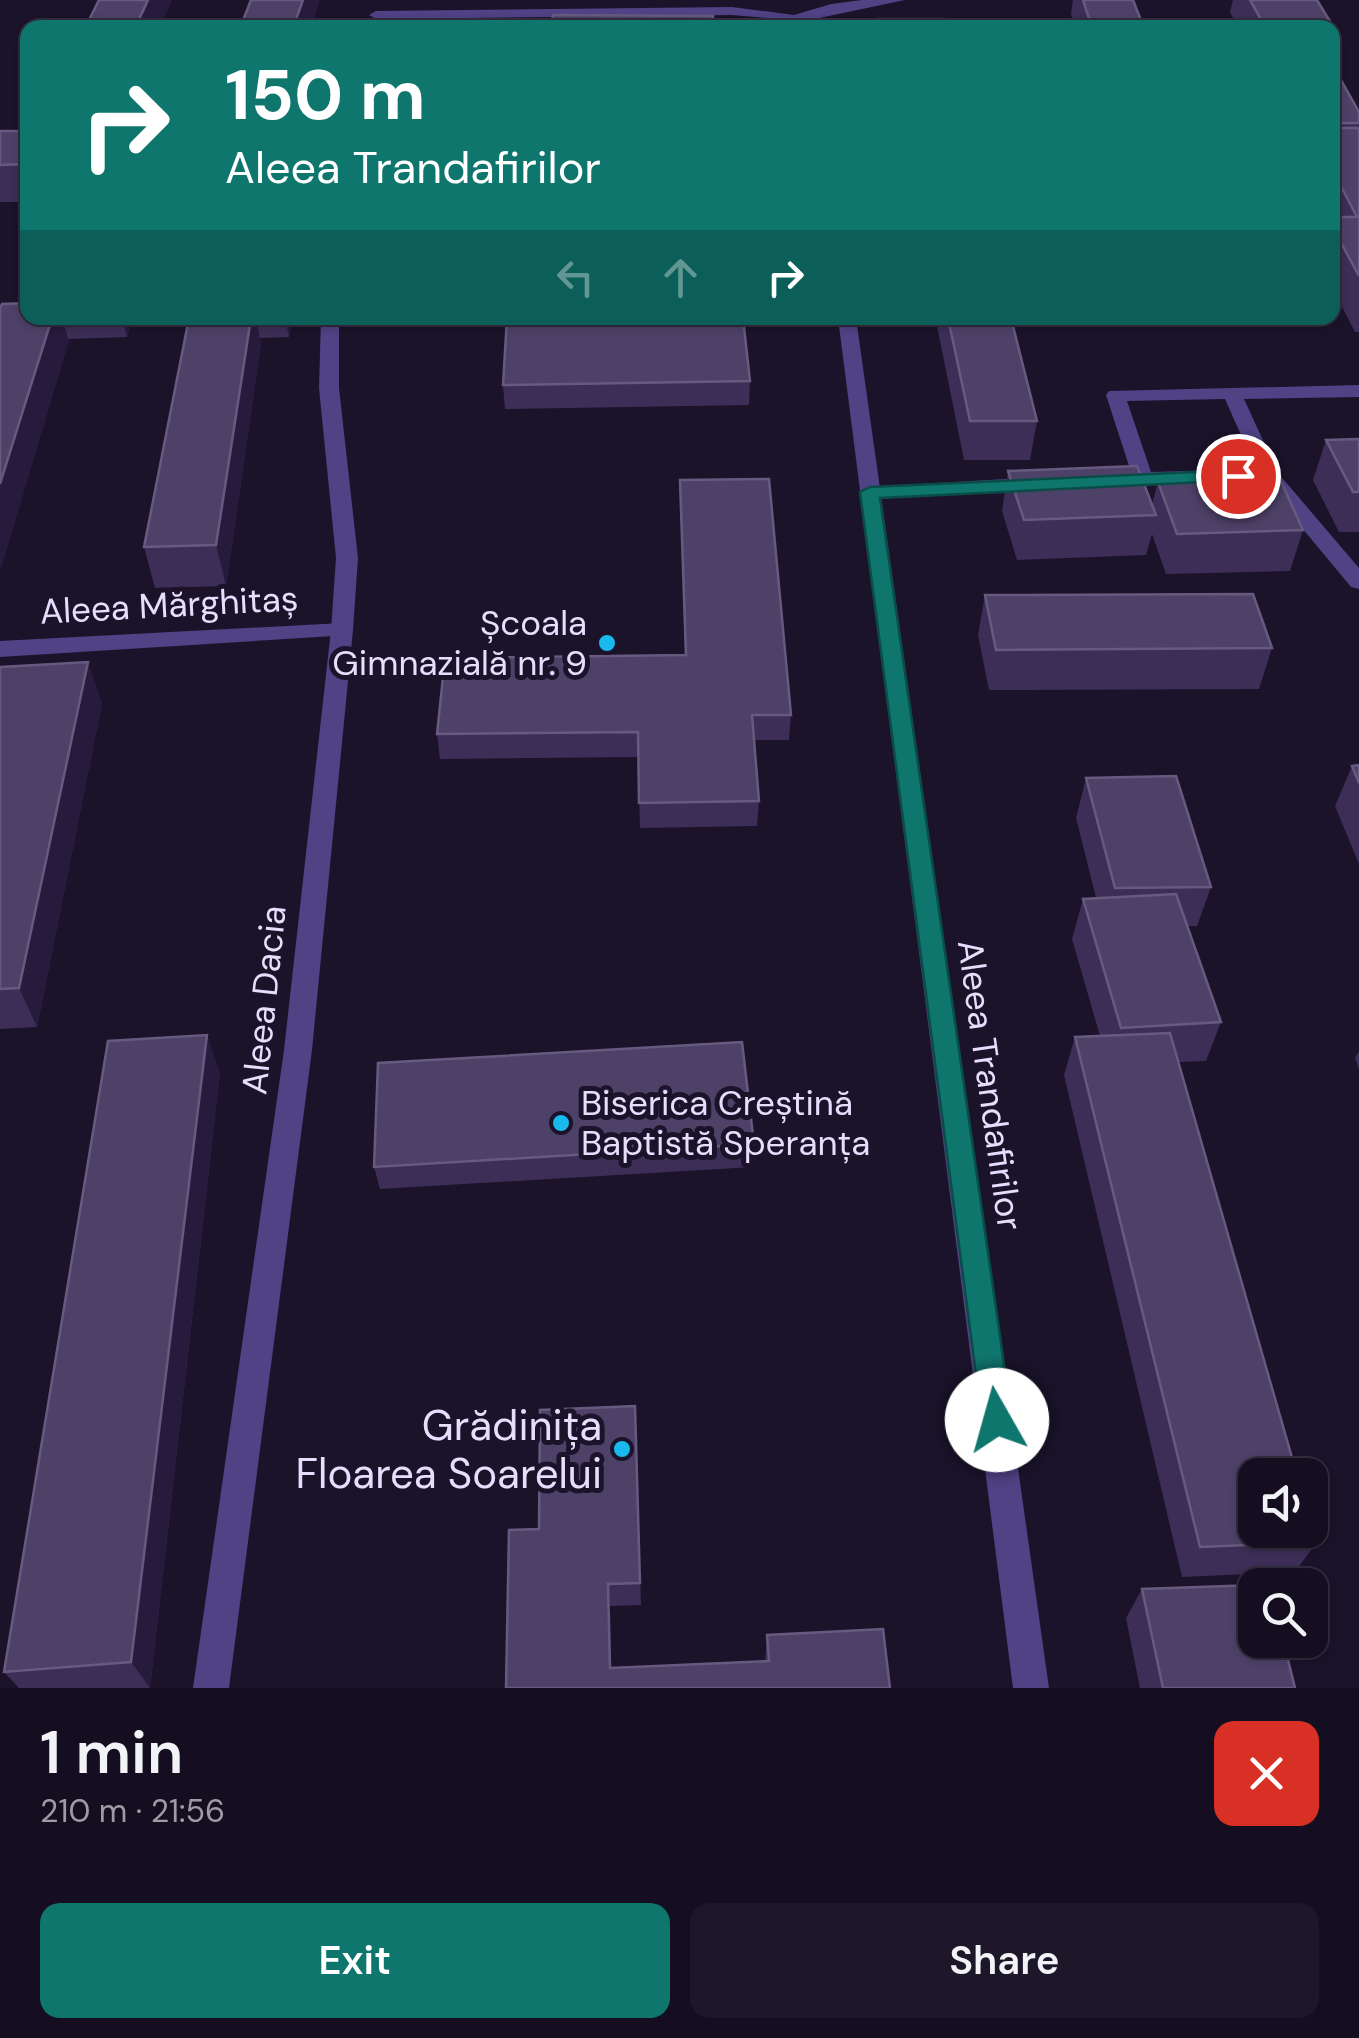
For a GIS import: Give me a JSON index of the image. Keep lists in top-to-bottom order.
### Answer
{
  "streets": {
    "street": ["Aleea Mărghitaș", "Aleea Dacia", "Aleea Trandafirilor"]
  },
  "crossings": [
    ["Aleea Mărghitaș", "Aleea Dacia"]
  ],
  "places": ["Școala Gimnazială nr. 9", "Biserica Creștină Baptistă Speranța", "Grădinița Floarea Soarelui"],
  "page": {
    "turn": ["150 m", "Aleea Trandafirilor"],
    "heading": ["1 min", "210 m · 21:56"],
    "buttons": ["Exit", "Share"]
  }
}
